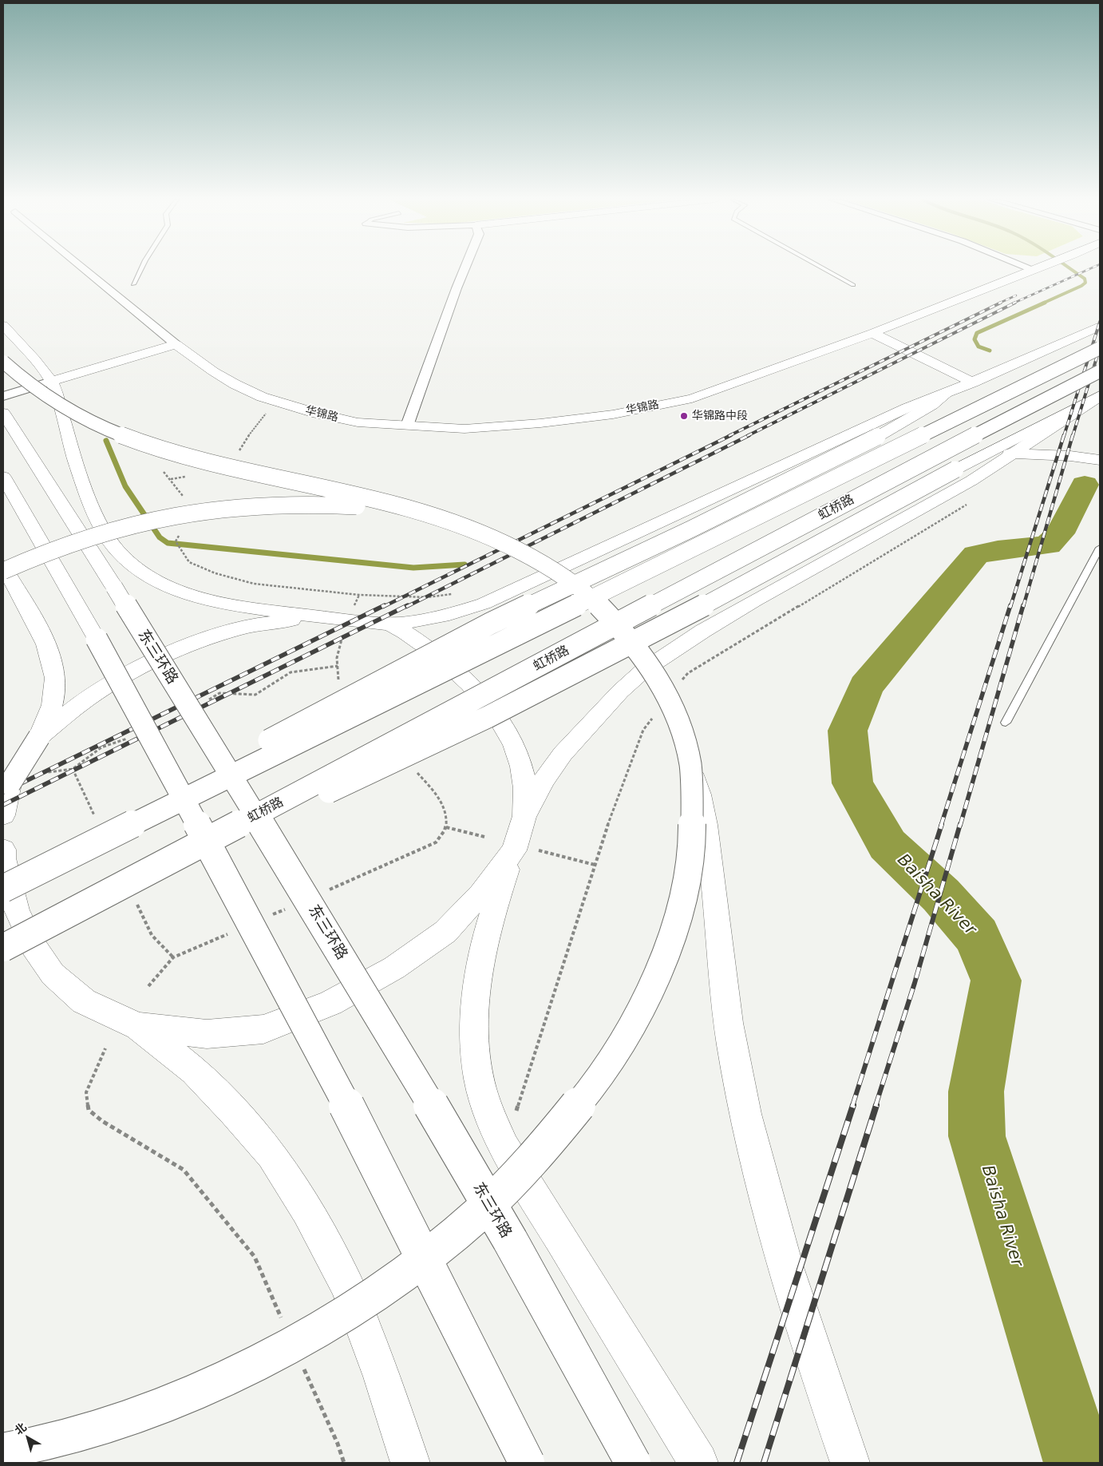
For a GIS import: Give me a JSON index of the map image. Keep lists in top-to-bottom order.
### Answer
{
  "streets": {
    "main road": ["华锦路", "虹桥路", "东三环路"]
  },
  "water": ["Baisha River"],
  "places": ["华锦路中段"],
  "north": "top left"
}
